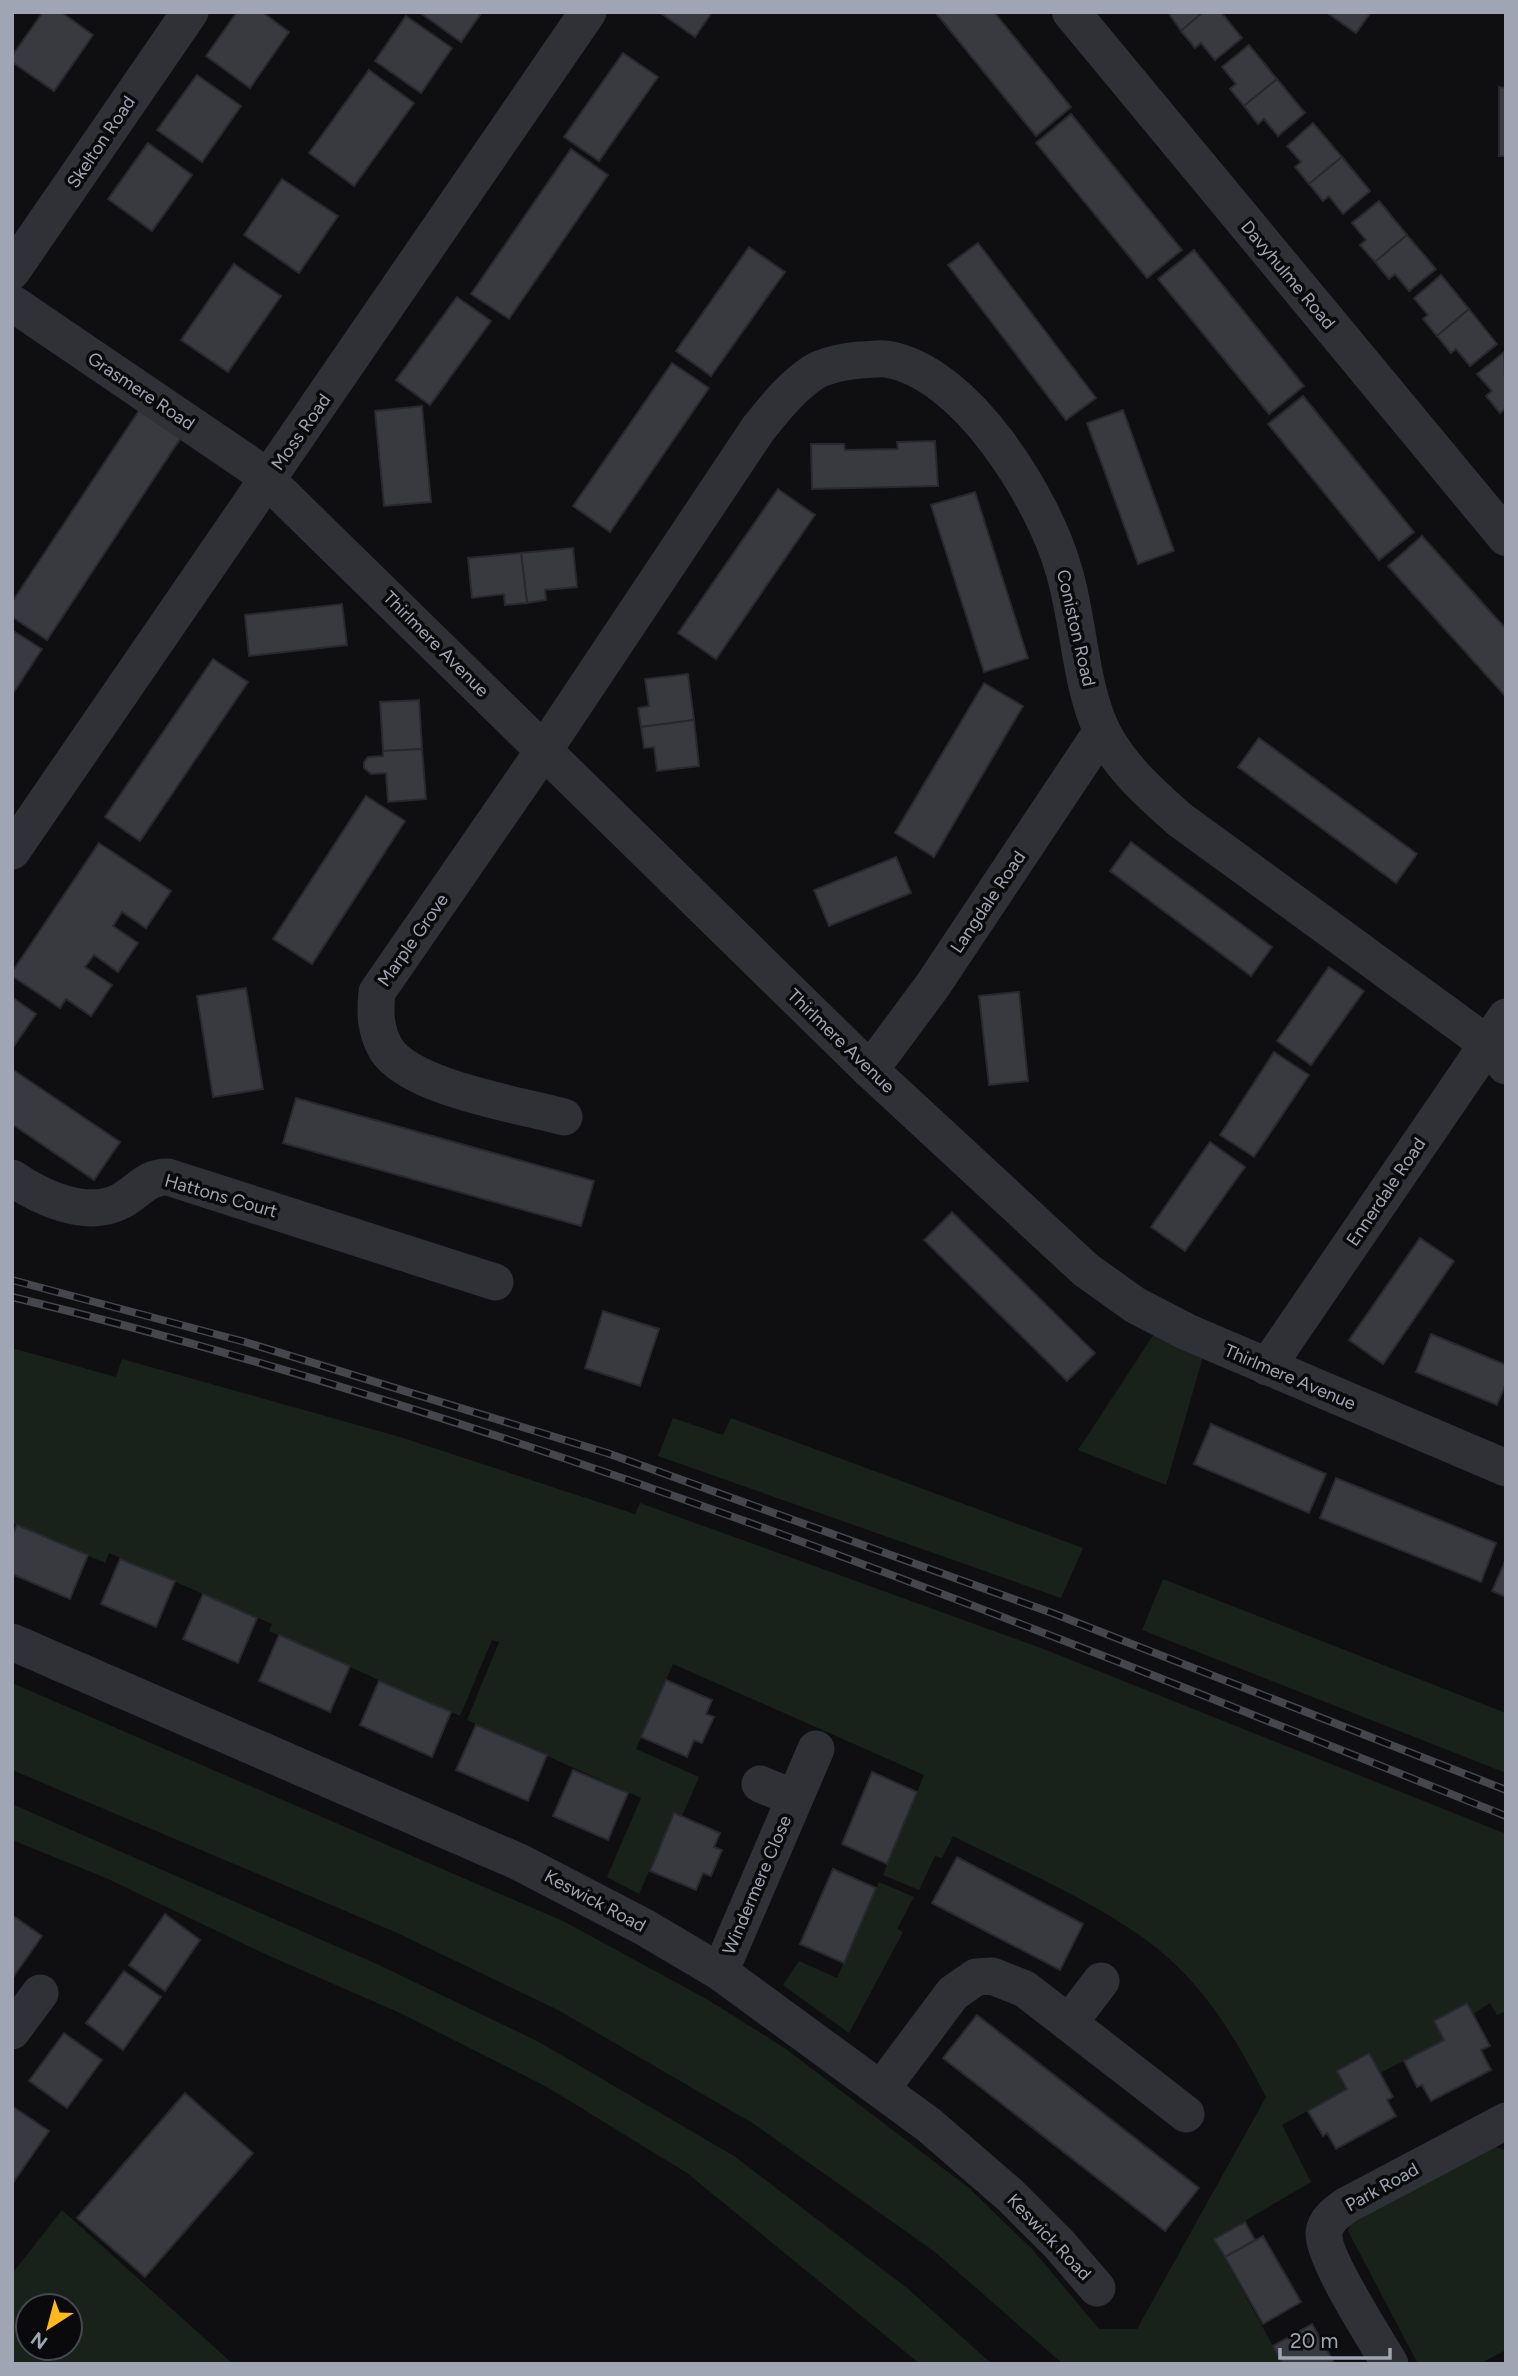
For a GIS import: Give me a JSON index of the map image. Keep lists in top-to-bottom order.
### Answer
{
  "streets": {
    "street": [
      "Skelton Road",
      "Davyhulme Road",
      "Grasmere Road",
      "Moss Road",
      "Coniston Road",
      "Thirlmere Avenue",
      "Langdale Road",
      "Marple Grove",
      "Ennerdale Road",
      "Hattons Court",
      "Windermere Close",
      "Keswick Road",
      "Park Road"
    ]
  },
  "crossings": [
    ["Grasmere Road", "Moss Road"],
    ["Grasmere Road", "Thirlmere Avenue"],
    ["Moss Road", "Thirlmere Avenue"],
    ["Coniston Road", "Thirlmere Avenue"],
    ["Coniston Road", "Langdale Road"],
    ["Coniston Road", "Marple Grove"],
    ["Coniston Road", "Ennerdale Road"],
    ["Thirlmere Avenue", "Langdale Road"],
    ["Thirlmere Avenue", "Marple Grove"],
    ["Thirlmere Avenue", "Ennerdale Road"],
    ["Windermere Close", "Keswick Road"]
  ],
  "scale_bar": "20 m",
  "north": "bottom left"
}
